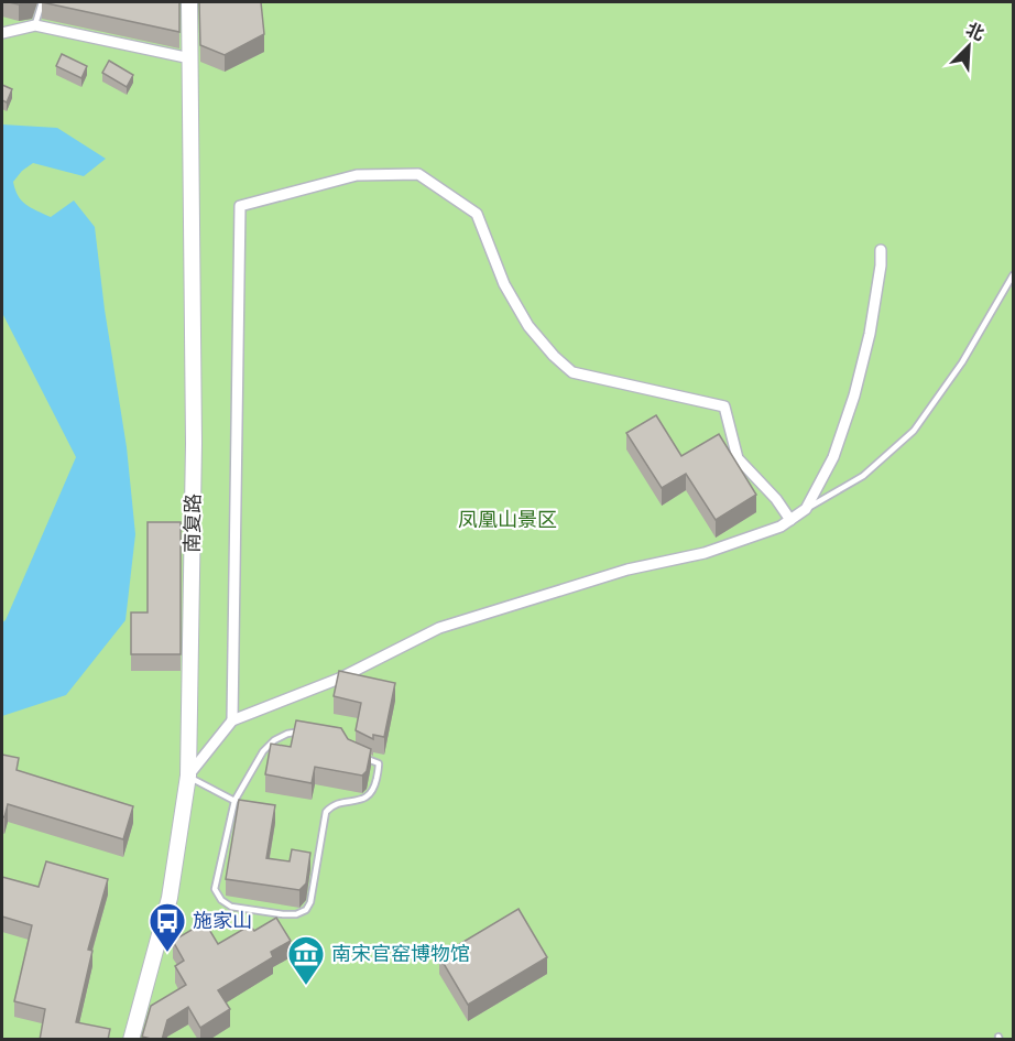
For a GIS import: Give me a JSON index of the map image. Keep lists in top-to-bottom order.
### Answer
{
  "streets": {
    "street": ["南复路"]
  },
  "parks": ["凤凰山景区"],
  "places": {
    "bus stop": ["施家山"],
    "museum": ["南宋官窑博物馆"]
  },
  "north": "top right"
}
